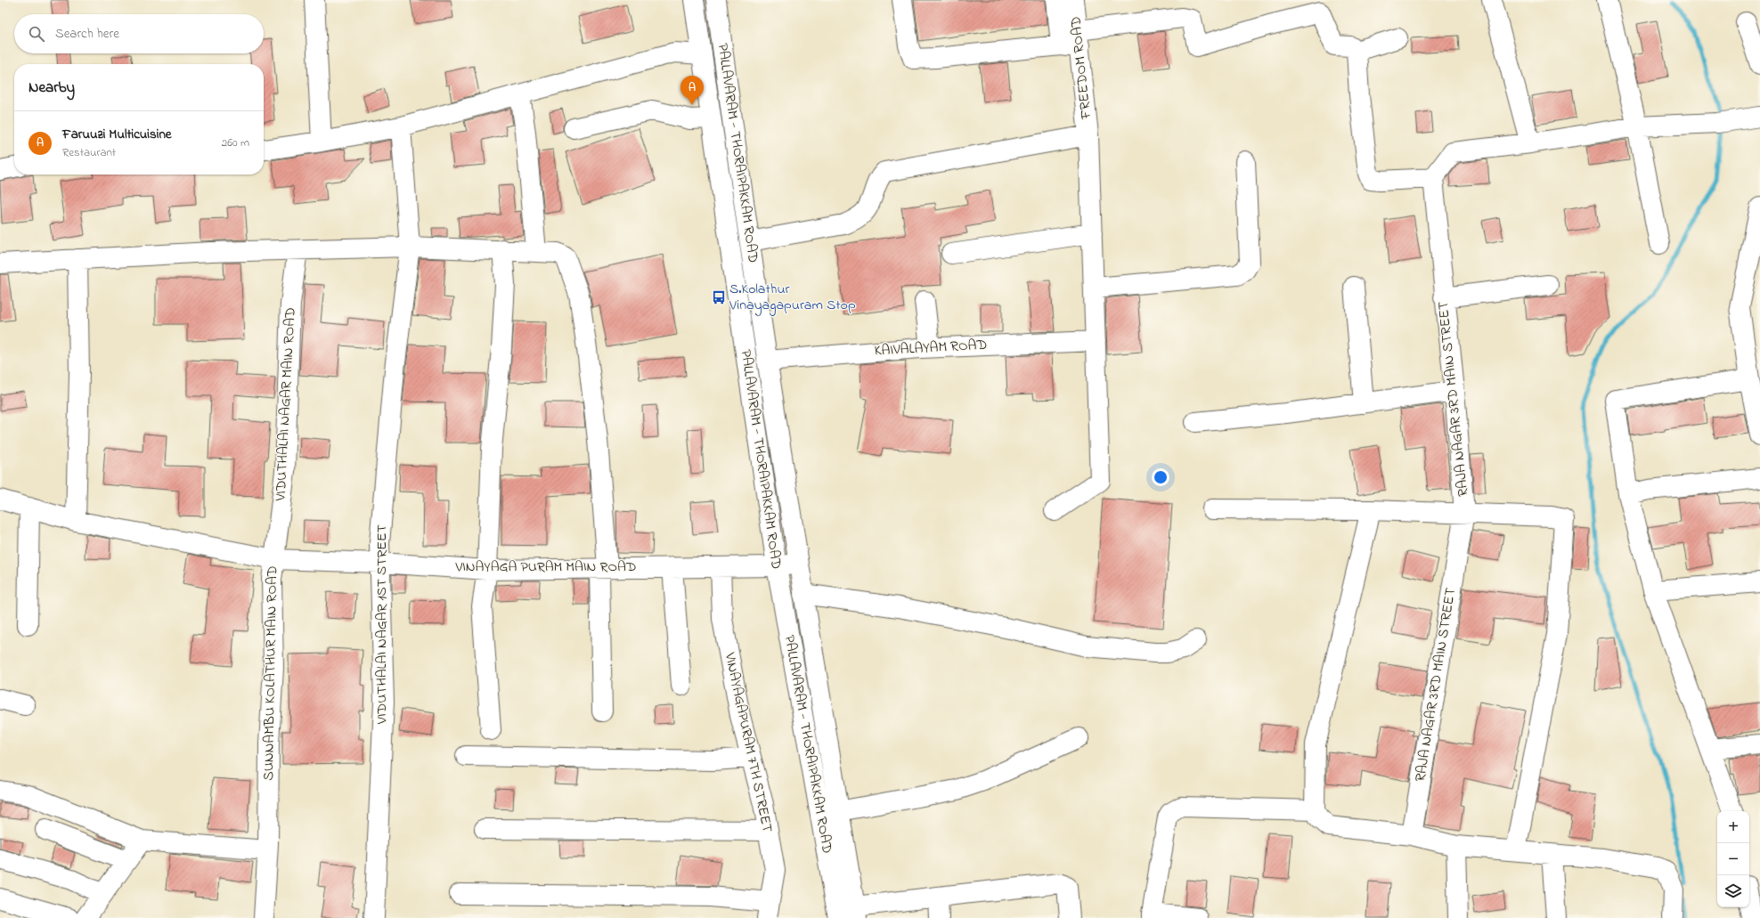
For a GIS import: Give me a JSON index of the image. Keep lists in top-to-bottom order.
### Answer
{
  "streets": {
    "street": [
      "FREEDOM ROAD",
      "PALLAVARAM - THORAIPAKKAM ROAD",
      "KAIVALAYAM ROAD",
      "RAJA NAGAR 3RD MAIN STREET",
      "VIDUTHALAI NAGAR MAIN ROAD",
      "VINAYAGA PURAM MAIN ROAD",
      "VIDUTHALAI NAGAR 1ST STREET",
      "SUNNAMBU KOLATHUR MAIN ROAD",
      "VINAYAGAPURAM 7TH STREET"
    ]
  },
  "crossings": [
    ["FREEDOM ROAD", "KAIVALAYAM ROAD"],
    ["PALLAVARAM - THORAIPAKKAM ROAD", "KAIVALAYAM ROAD"],
    ["PALLAVARAM - THORAIPAKKAM ROAD", "VINAYAGA PURAM MAIN ROAD"],
    ["VIDUTHALAI NAGAR MAIN ROAD", "VINAYAGA PURAM MAIN ROAD"],
    ["VIDUTHALAI NAGAR MAIN ROAD", "SUNNAMBU KOLATHUR MAIN ROAD"],
    ["VINAYAGA PURAM MAIN ROAD", "VIDUTHALAI NAGAR 1ST STREET"],
    ["VINAYAGA PURAM MAIN ROAD", "SUNNAMBU KOLATHUR MAIN ROAD"],
    ["VINAYAGA PURAM MAIN ROAD", "VINAYAGAPURAM 7TH STREET"]
  ],
  "places": {
    "bus stop": ["S.Kolathur Vinayagapuram Stop"]
  },
  "page": {
    "search": "Search here",
    "heading": "Nearby",
    "pins": "A",
    "list": [
      {
        "mark": "A",
        "name": "Faruuzi Multicuisine",
        "note": "Restaurant",
        "value": "260 m"
      }
    ],
    "map_buttons": ["+", "−"]
  }
}
